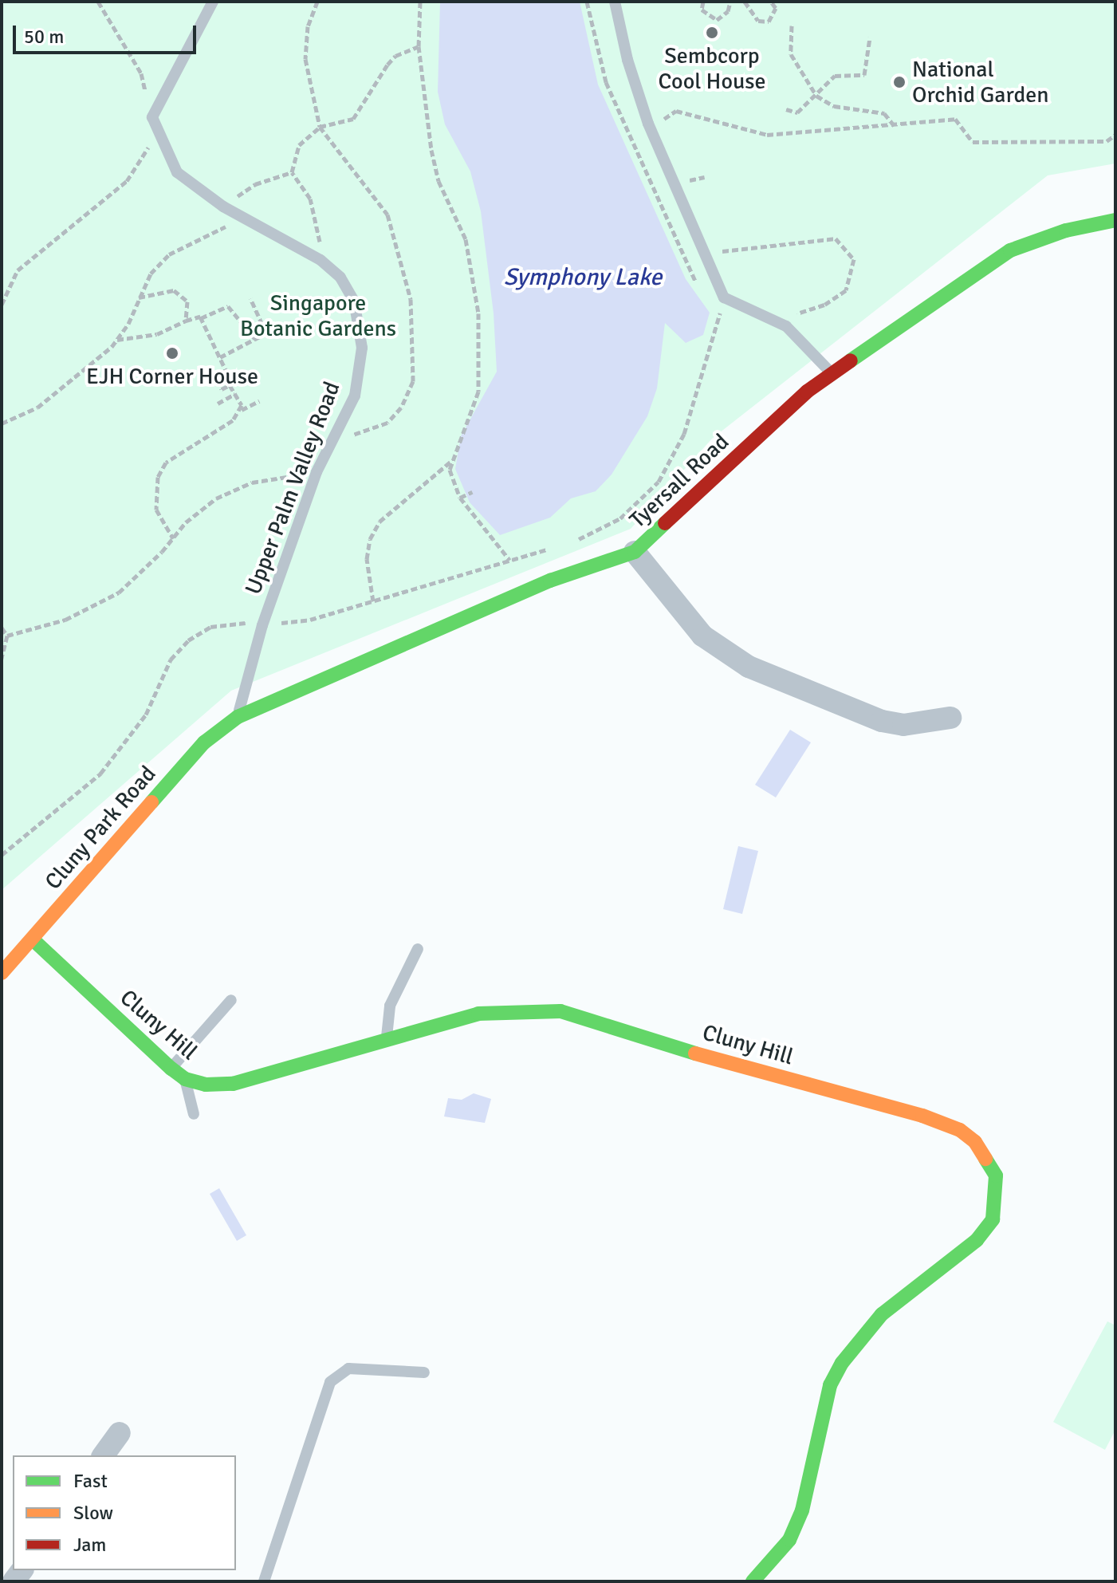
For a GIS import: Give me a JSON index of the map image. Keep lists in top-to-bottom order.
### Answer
{
  "streets": {
    "street": ["Tyersall Road", "Cluny Park Road", "Cluny Hill"],
    "lane": ["Upper Palm Valley Road"]
  },
  "crossings": [
    ["Tyersall Road", "Upper Palm Valley Road"],
    ["Tyersall Road", "Cluny Park Road"],
    ["Upper Palm Valley Road", "Cluny Park Road"],
    ["Cluny Park Road", "Cluny Hill"]
  ],
  "water": ["Symphony Lake"],
  "parks": ["Singapore Botanic Gardens"],
  "places": ["Sembcorp Cool House", "National Orchid Garden", "EJH Corner House"],
  "legend": ["Fast", "Slow", "Jam"],
  "scale_bar": "50 m"
}
